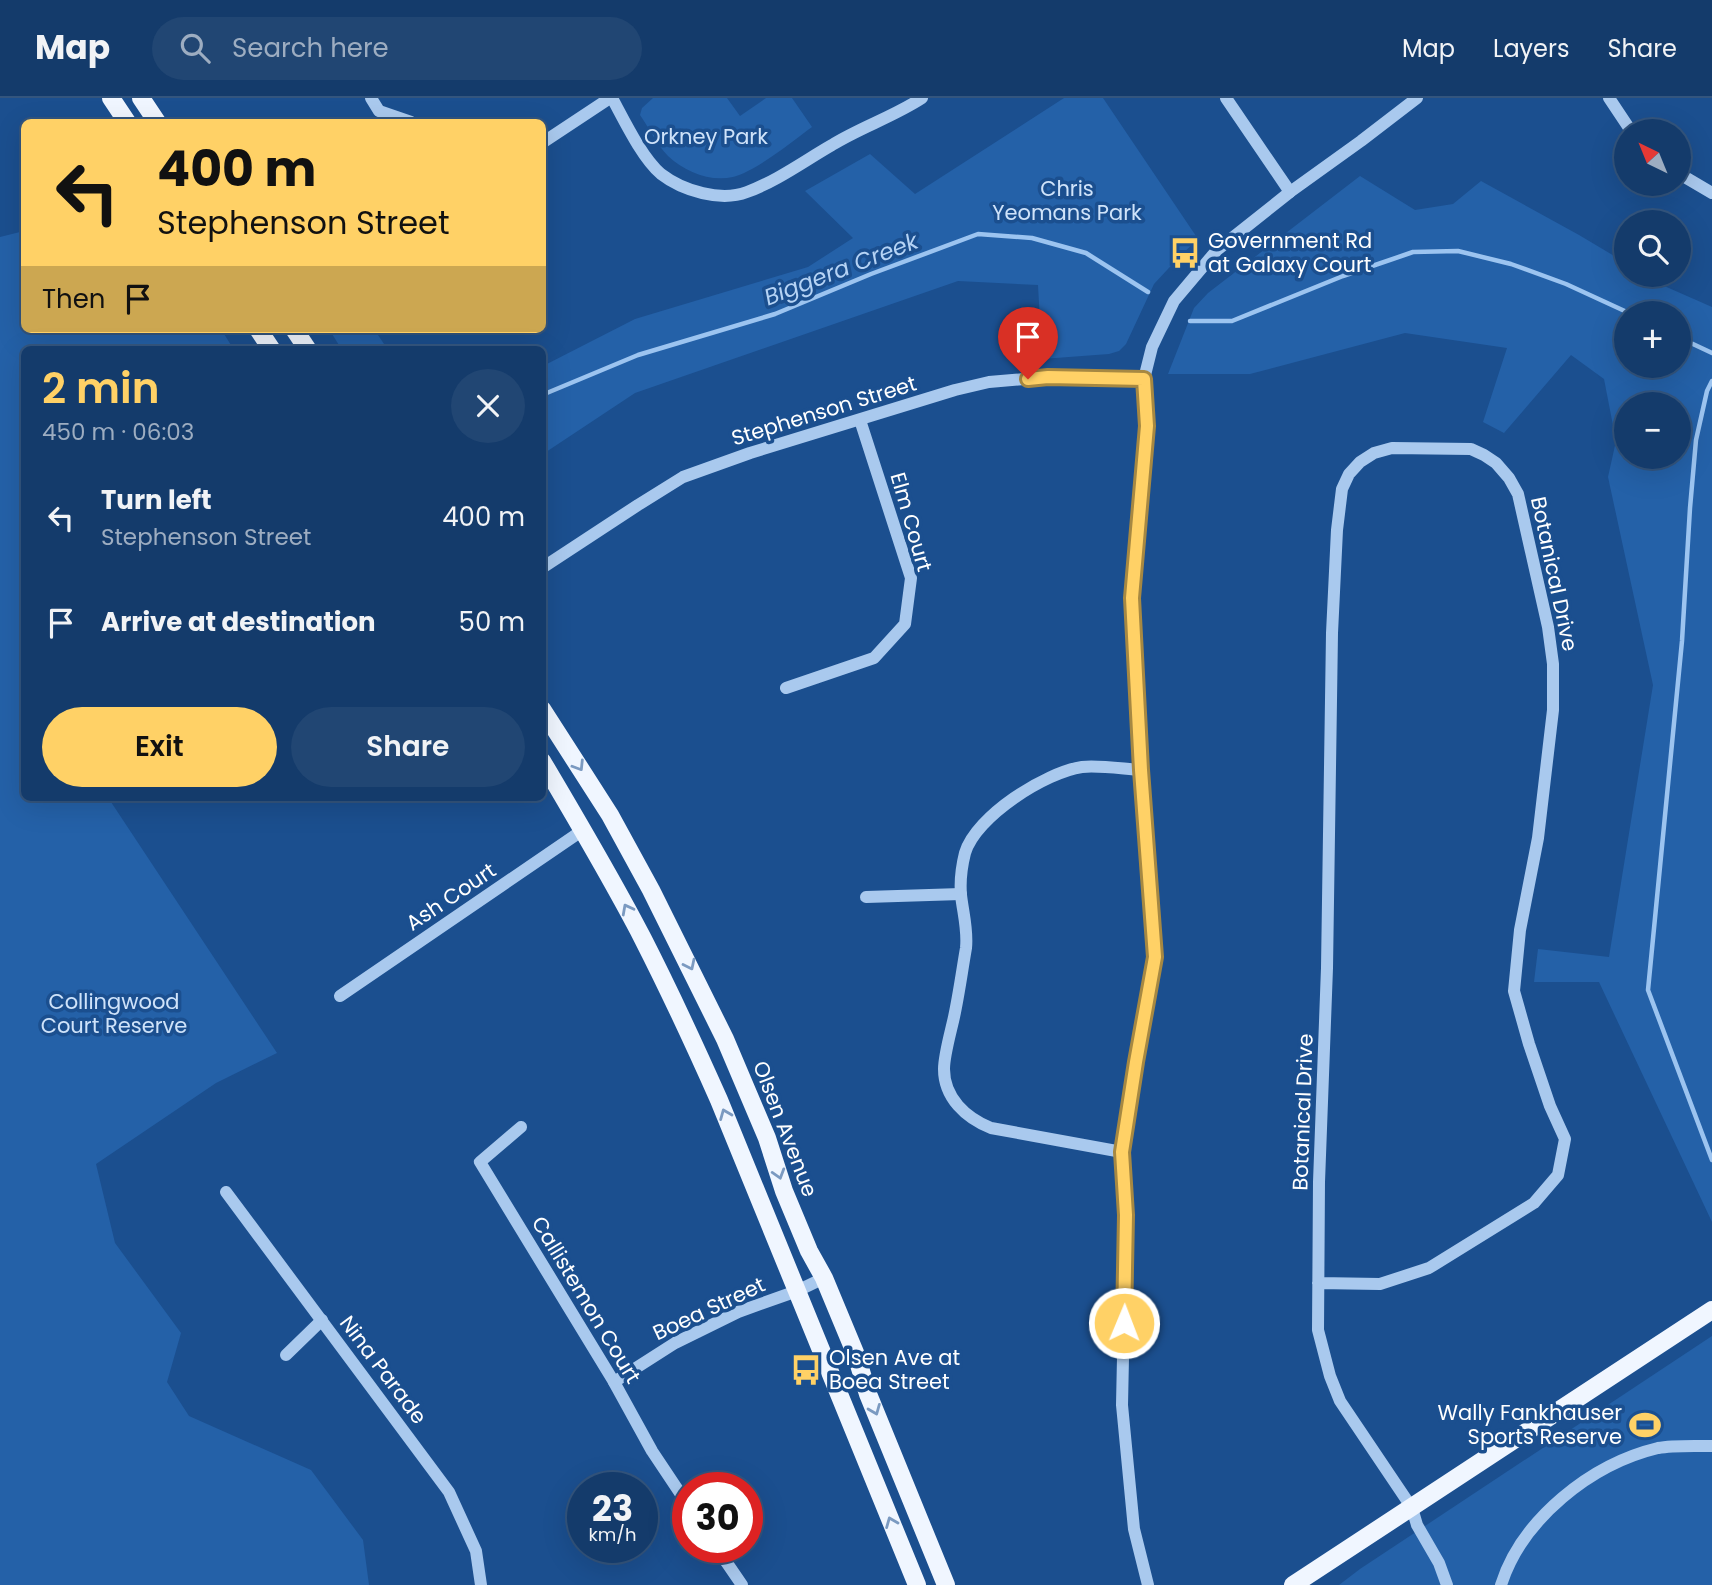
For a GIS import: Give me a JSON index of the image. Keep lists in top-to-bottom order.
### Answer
{
  "streets": {
    "main road": ["Olsen Avenue"],
    "street": [
      "Stephenson Street",
      "Elm Court",
      "Botanical Drive",
      "Ash Court",
      "Callistemon Court",
      "Boea Street",
      "Nina Parade"
    ]
  },
  "crossings": [
    ["Stephenson Street", "Elm Court"],
    ["Olsen Avenue", "Boea Street"],
    ["Callistemon Court", "Boea Street"]
  ],
  "water": ["Biggera Creek"],
  "parks": ["Orkney Park", "Chris Yeomans Park", "Collingwood Court Reserve"],
  "places": {
    "bus stop": ["Government Rd at Galaxy Court", "Olsen Ave at Boea Street"],
    "sports": ["Wally Fankhauser Sports Reserve"]
  },
  "north": "top left",
  "page": {
    "header": "Map",
    "search": "Search here",
    "nav": ["Map", "Layers", "Share"],
    "map_buttons": ["+", "−"],
    "turn": ["400 m", "Stephenson Street"],
    "then": "Then",
    "heading": ["2 min", "450 m · 06:03"],
    "list": [
      {
        "name": "Turn left",
        "note": "Stephenson Street",
        "value": "400 m"
      },
      {
        "name": "Arrive at destination",
        "value": "50 m"
      }
    ],
    "buttons": ["Exit", "Share"],
    "speed": "23 km/h",
    "limit": "30"
  }
}
